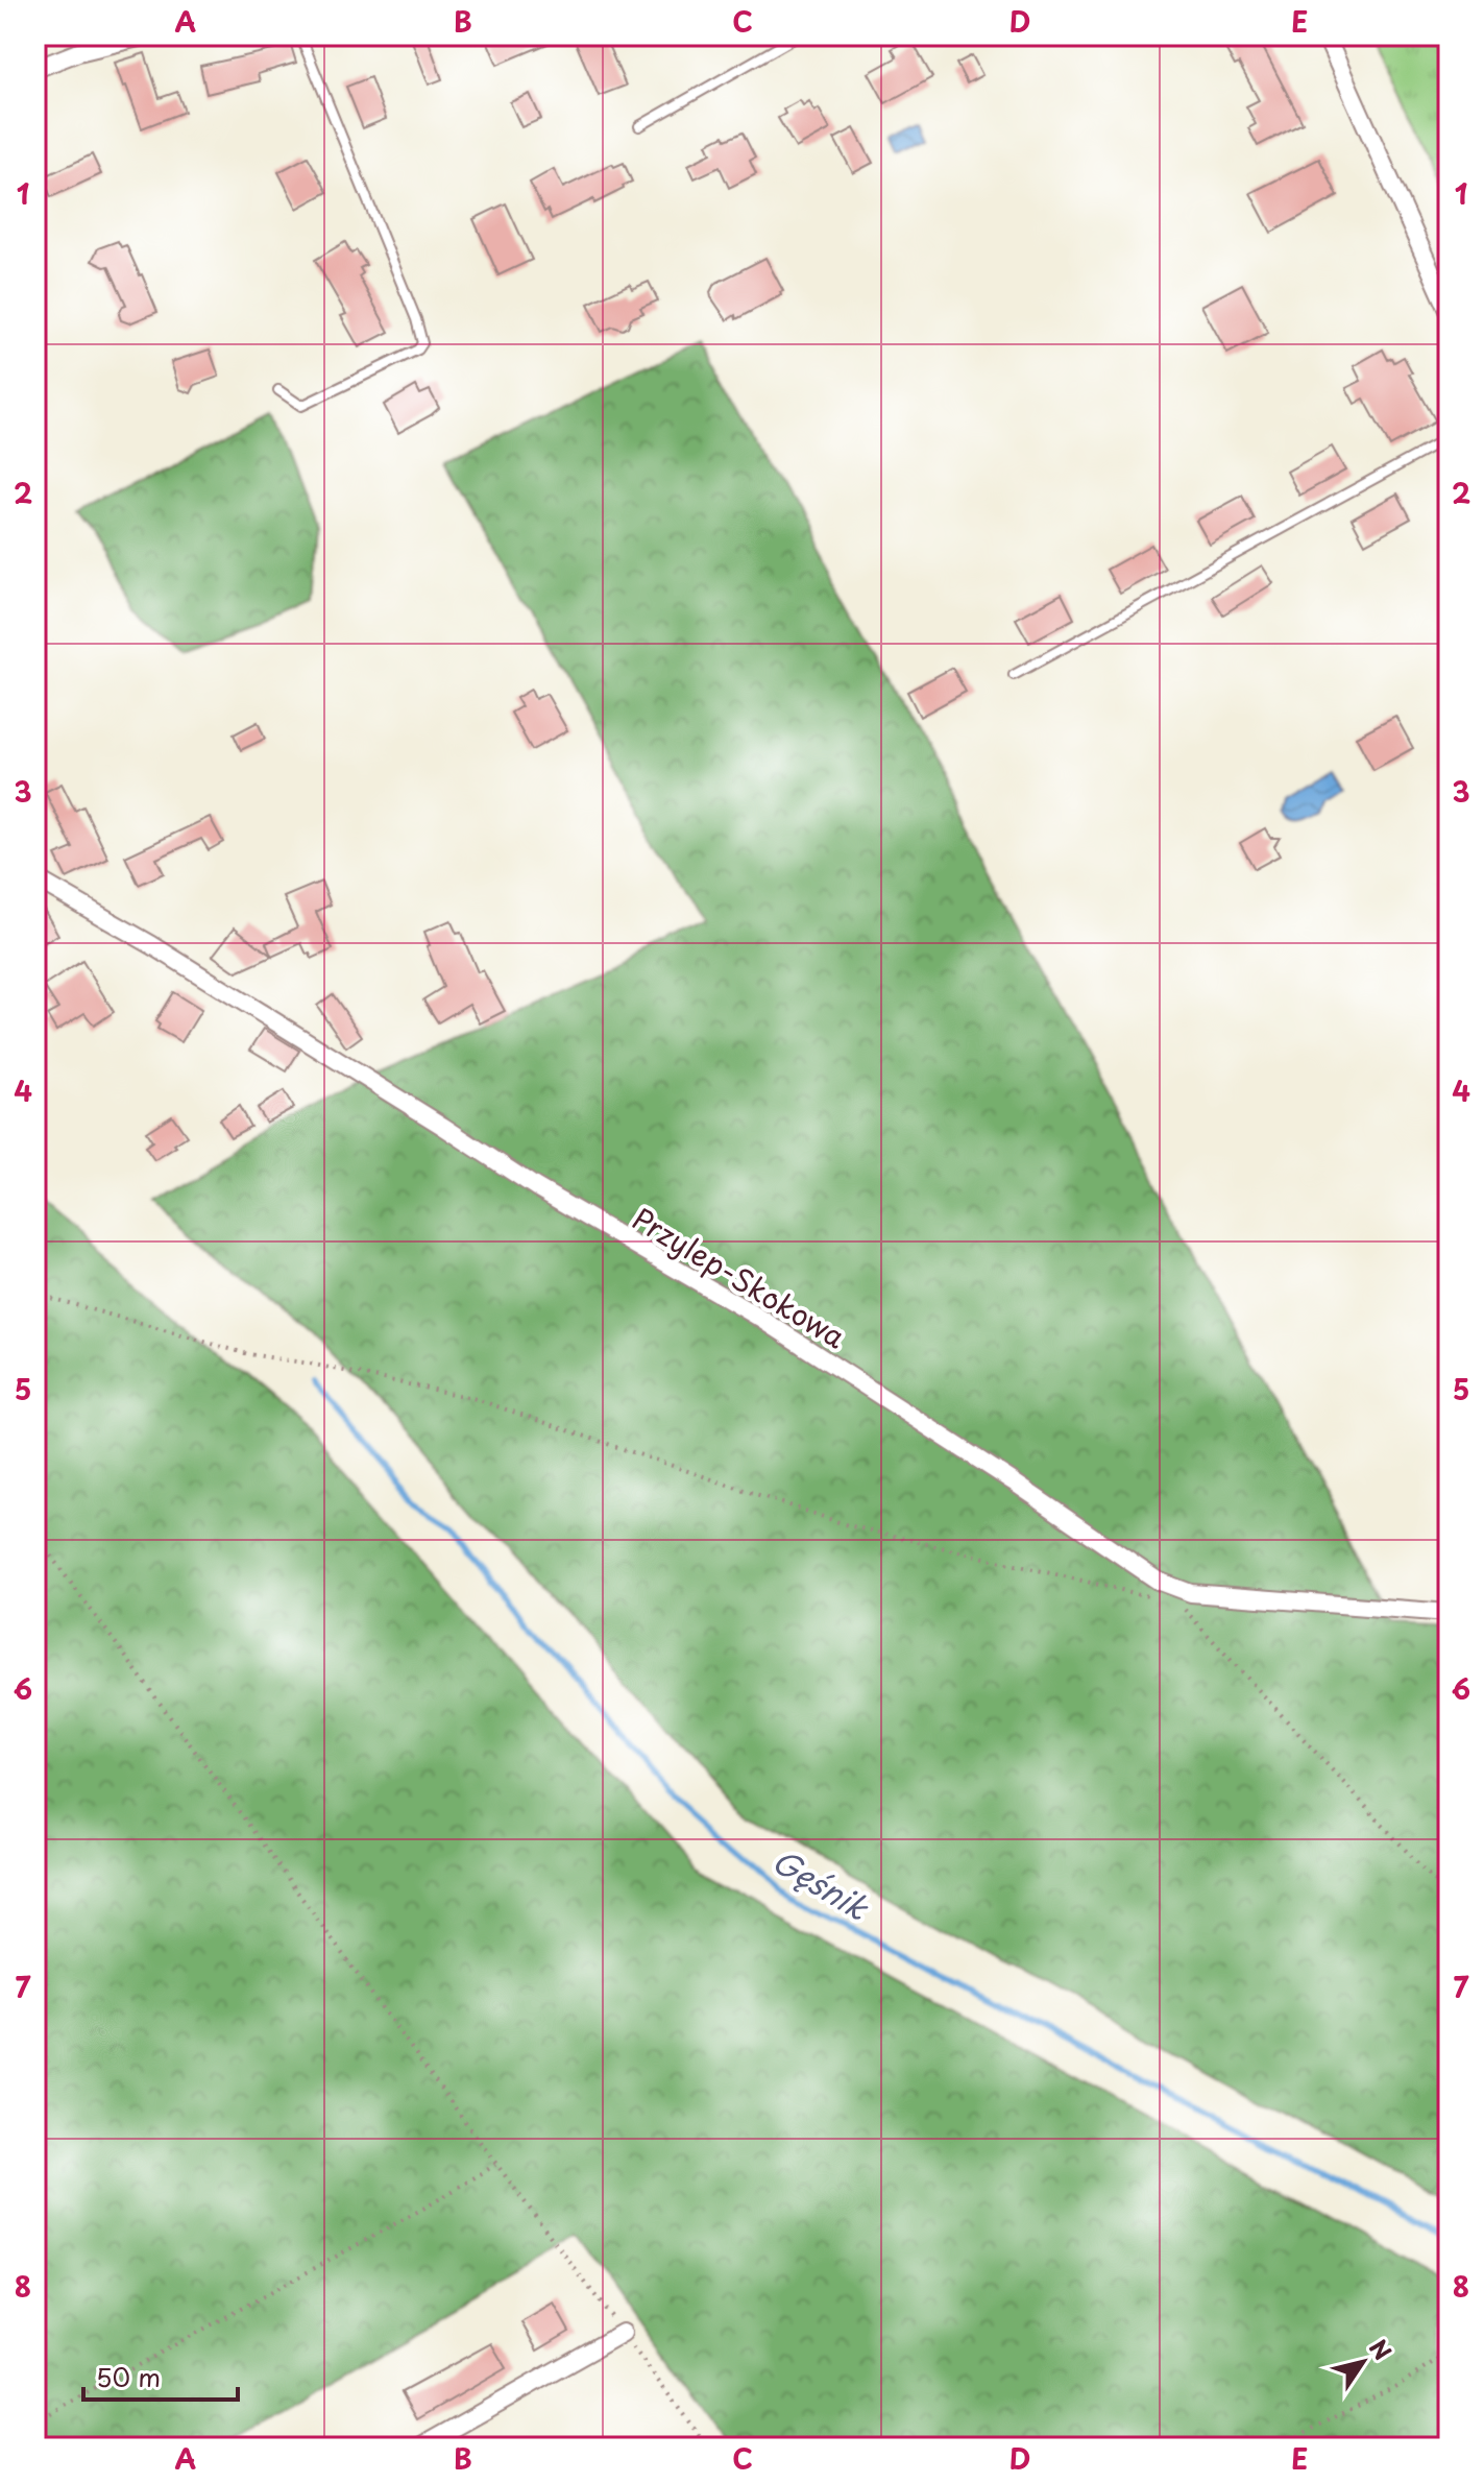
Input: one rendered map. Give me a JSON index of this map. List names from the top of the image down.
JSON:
{
  "streets": {
    "street": ["Przylep-Skokowa"]
  },
  "water": ["Gęśnik"],
  "scale_bar": "50 m",
  "north": "top right",
  "grid": {
    "columns": [
      "A",
      "B",
      "C",
      "D",
      "E"
    ],
    "rows": [
      "1",
      "2",
      "3",
      "4",
      "5",
      "6",
      "7",
      "8"
    ]
  }
}
